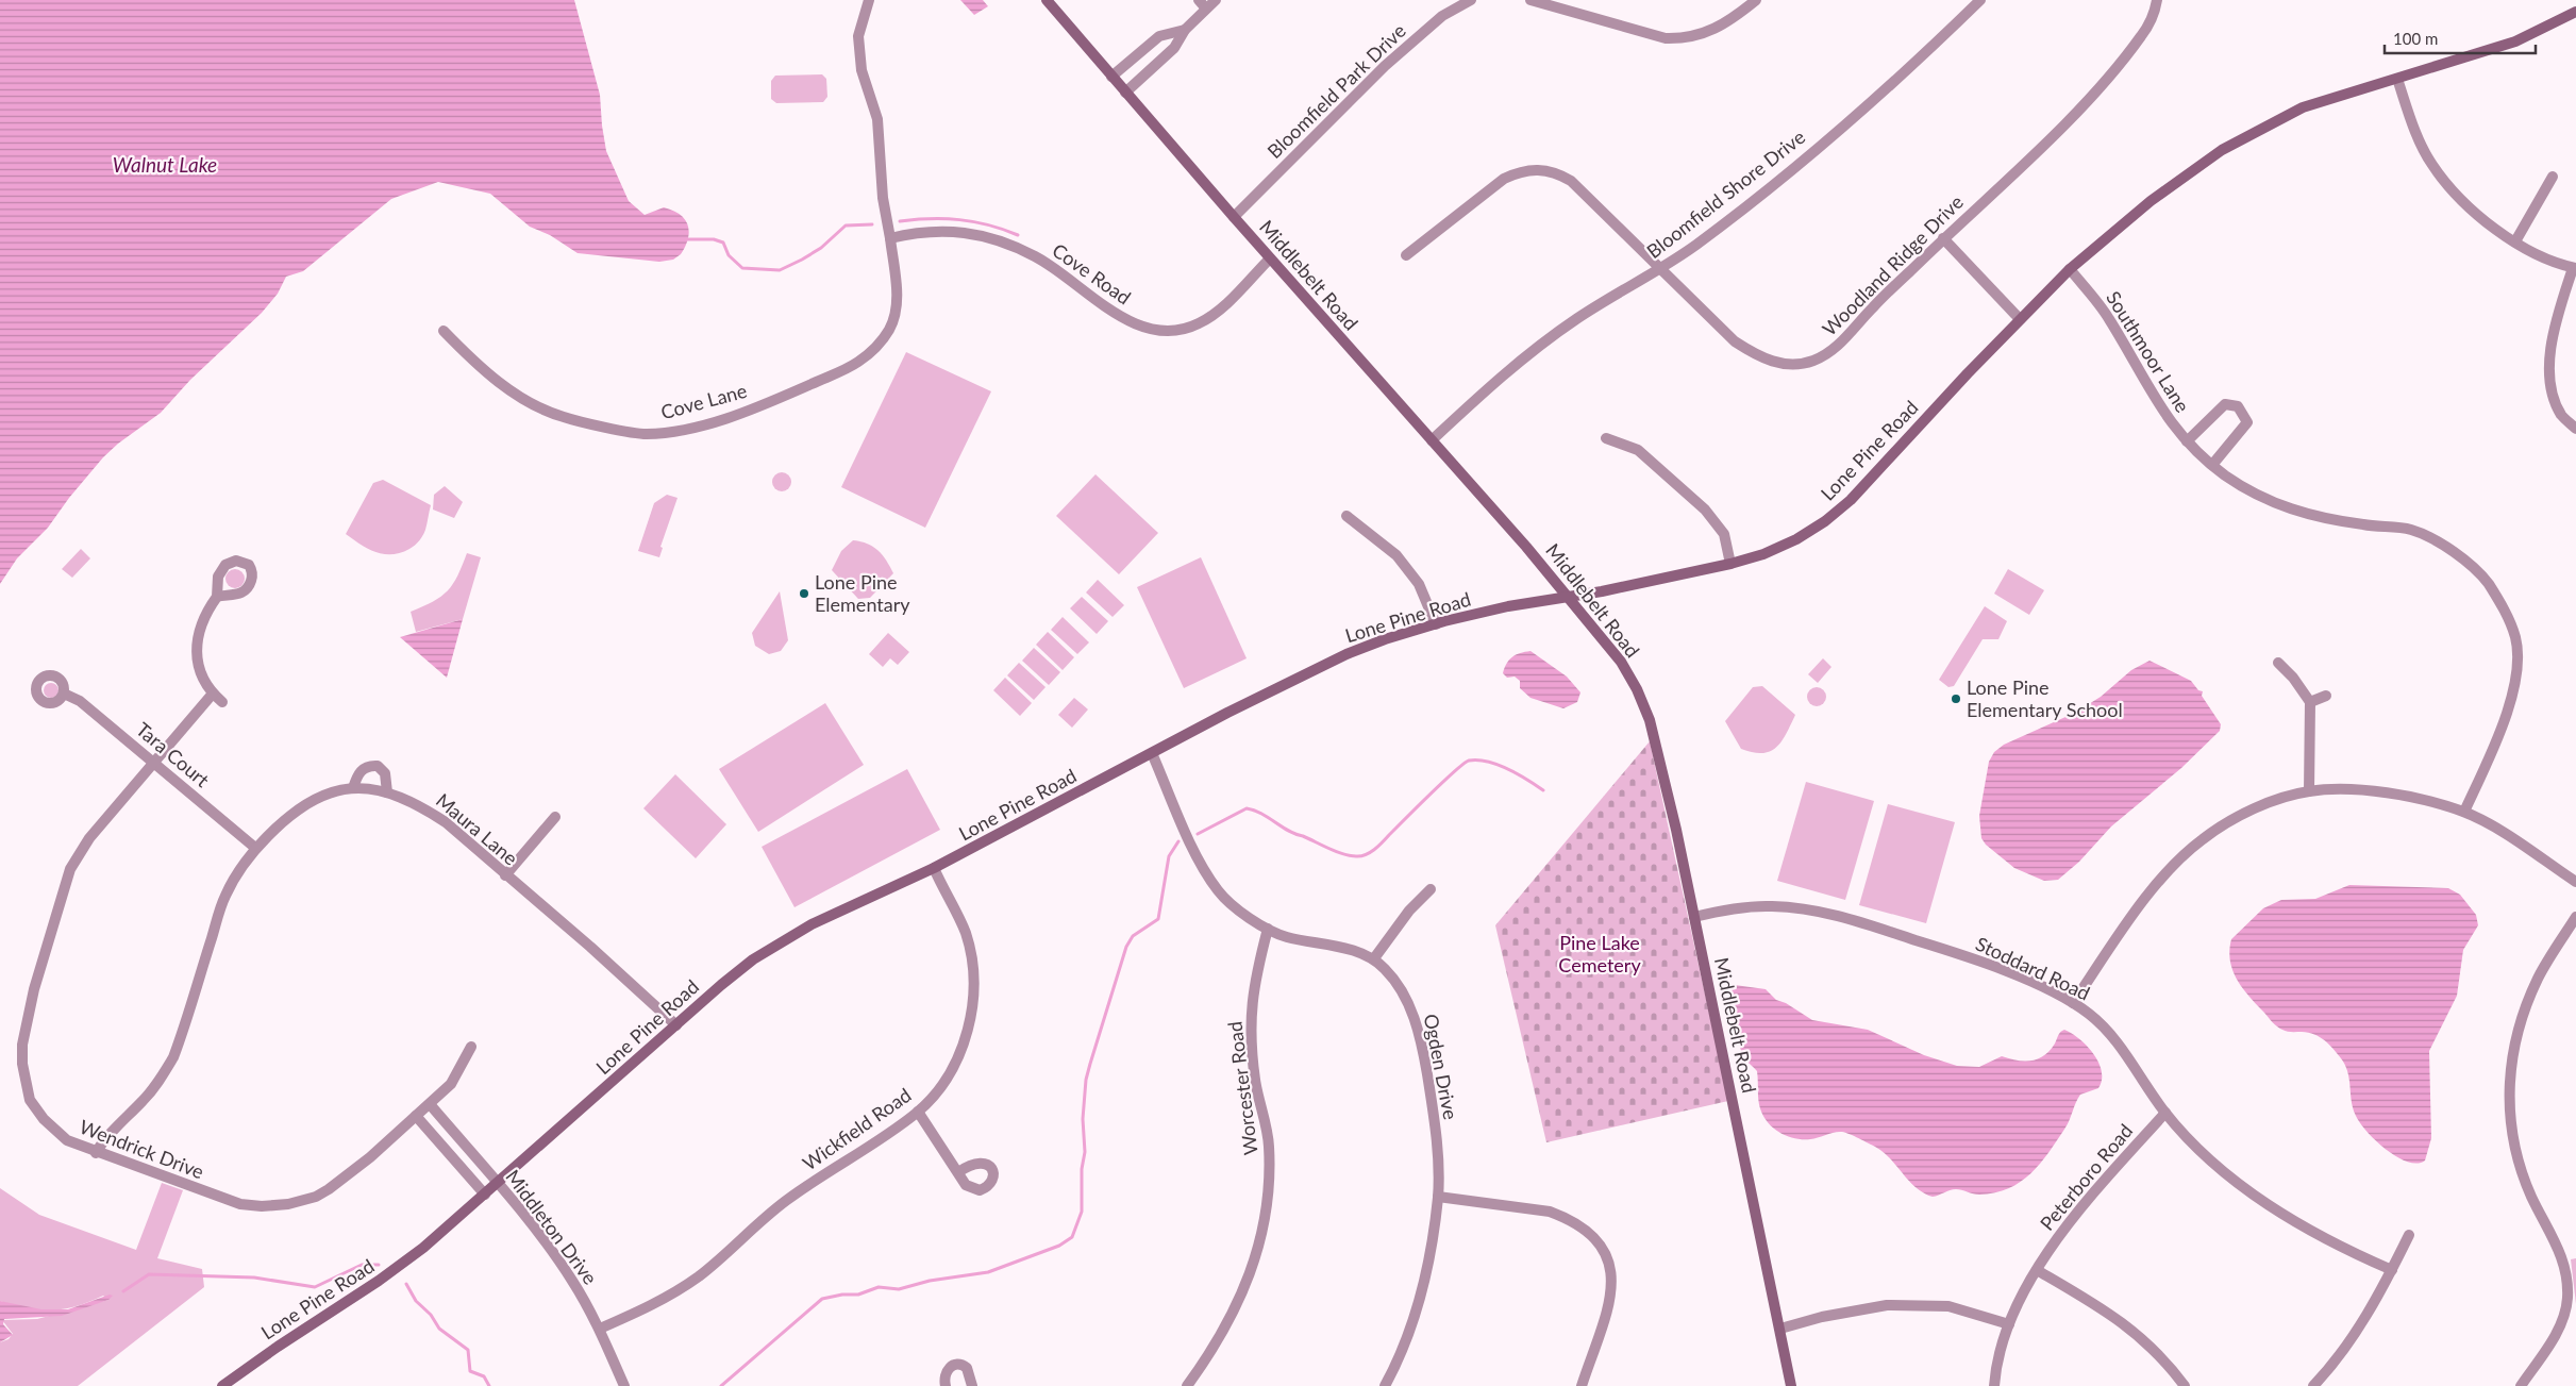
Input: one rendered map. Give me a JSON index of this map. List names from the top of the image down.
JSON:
{
  "streets": {
    "street": [
      "Bloomfield Park Drive",
      "Bloomfield Shore Drive",
      "Woodland Ridge Drive",
      "Cove Road",
      "Middlebelt Road",
      "Southmoor Lane",
      "Cove Lane",
      "Lone Pine Road",
      "Tara Court",
      "Maura Lane",
      "Stoddard Road",
      "Ogden Drive",
      "Worcester Road",
      "Wickfield Road",
      "Wendrick Drive",
      "Peterboro Road",
      "Middleton Drive"
    ]
  },
  "crossings": [
    ["Bloomfield Park Drive", "Middlebelt Road"],
    ["Bloomfield Shore Drive", "Woodland Ridge Drive"],
    ["Bloomfield Shore Drive", "Middlebelt Road"],
    ["Cove Road", "Middlebelt Road"],
    ["Cove Road", "Cove Lane"],
    ["Middlebelt Road", "Lone Pine Road"],
    ["Middlebelt Road", "Stoddard Road"],
    ["Southmoor Lane", "Lone Pine Road"],
    ["Lone Pine Road", "Maura Lane"],
    ["Lone Pine Road", "Wickfield Road"],
    ["Lone Pine Road", "Middleton Drive"],
    ["Tara Court", "Maura Lane"],
    ["Tara Court", "Wendrick Drive"],
    ["Maura Lane", "Wendrick Drive"],
    ["Stoddard Road", "Peterboro Road"],
    ["Wickfield Road", "Middleton Drive"],
    ["Wendrick Drive", "Middleton Drive"]
  ],
  "water": ["Walnut Lake"],
  "parks": ["Pine Lake Cemetery"],
  "places": ["Lone Pine Elementary", "Lone Pine Elementary School"],
  "scale_bar": "100 m"
}
